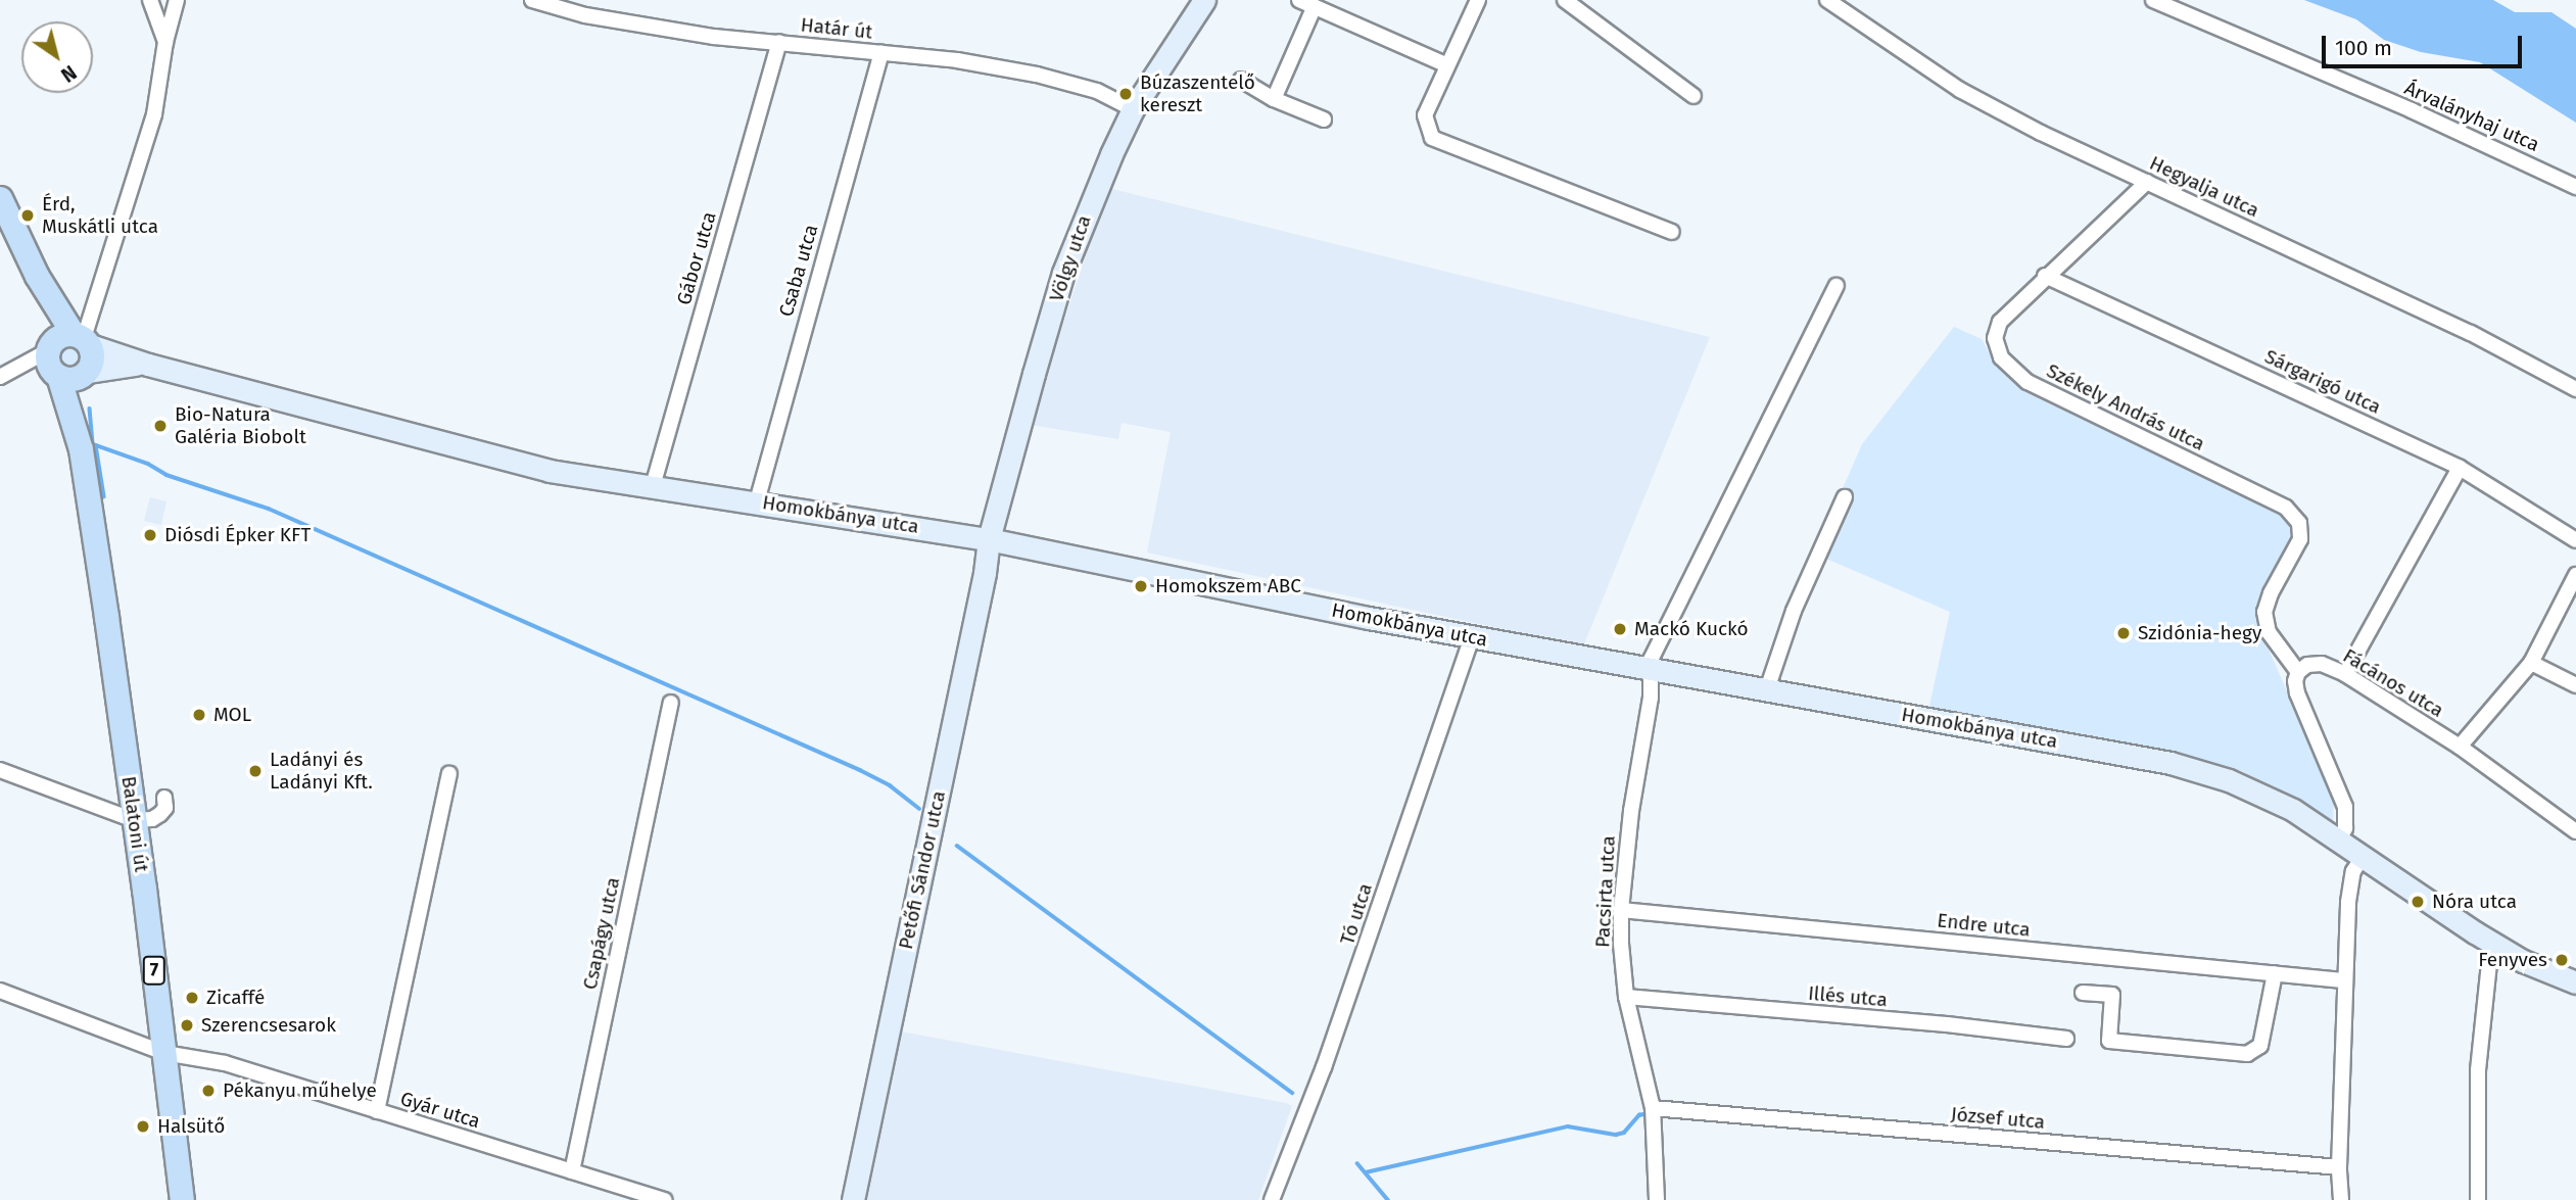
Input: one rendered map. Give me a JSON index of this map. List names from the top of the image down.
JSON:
{
  "streets": {
    "main road": ["Balatoni út", "7"],
    "street": [
      "Határ út",
      "Árvalányhaj utca",
      "Hegyalja utca",
      "Gábor utca",
      "Völgy utca",
      "Csaba utca",
      "Sárgarigó utca",
      "Székely András utca",
      "Homokbánya utca",
      "Fácános utca",
      "Petőfi Sándor utca",
      "Pacsirta utca",
      "Tó utca",
      "Endre utca",
      "Csapágy utca",
      "Illés utca",
      "Gyár utca",
      "József utca"
    ]
  },
  "crossings": [
    ["Határ út", "Gábor utca"],
    ["Határ út", "Völgy utca"],
    ["Határ út", "Csaba utca"],
    ["Hegyalja utca", "Székely András utca"],
    ["Gábor utca", "Homokbánya utca"],
    ["Völgy utca", "Homokbánya utca"],
    ["Völgy utca", "Petőfi Sándor utca"],
    ["Csaba utca", "Homokbánya utca"],
    ["Sárgarigó utca", "Székely András utca"],
    ["Székely András utca", "Fácános utca"],
    ["Homokbánya utca", "Balatoni út"],
    ["Homokbánya utca", "Petőfi Sándor utca"],
    ["Homokbánya utca", "Pacsirta utca"],
    ["Homokbánya utca", "Tó utca"],
    ["Homokbánya utca", "7"],
    ["Balatoni út", "7"],
    ["Balatoni út", "Gyár utca"],
    ["Pacsirta utca", "Endre utca"],
    ["Pacsirta utca", "Illés utca"],
    ["Pacsirta utca", "József utca"],
    ["Csapágy utca", "Gyár utca"]
  ],
  "places": [
    "Búzaszentelő kereszt",
    "Érd, Muskátli utca",
    "Bio-Natura Galéria Biobolt",
    "Diósdi Épker KFT",
    "Homokszem ABC",
    "Mackó Kuckó",
    "Szidónia-hegy",
    "MOL",
    "Ladányi és Ladányi Kft.",
    "Nóra utca",
    "Fenyves",
    "Zicaffé",
    "Szerencsesarok",
    "Pékanyu műhelye",
    "Halsütő"
  ],
  "scale_bar": "100 m",
  "north": "bottom right"
}
